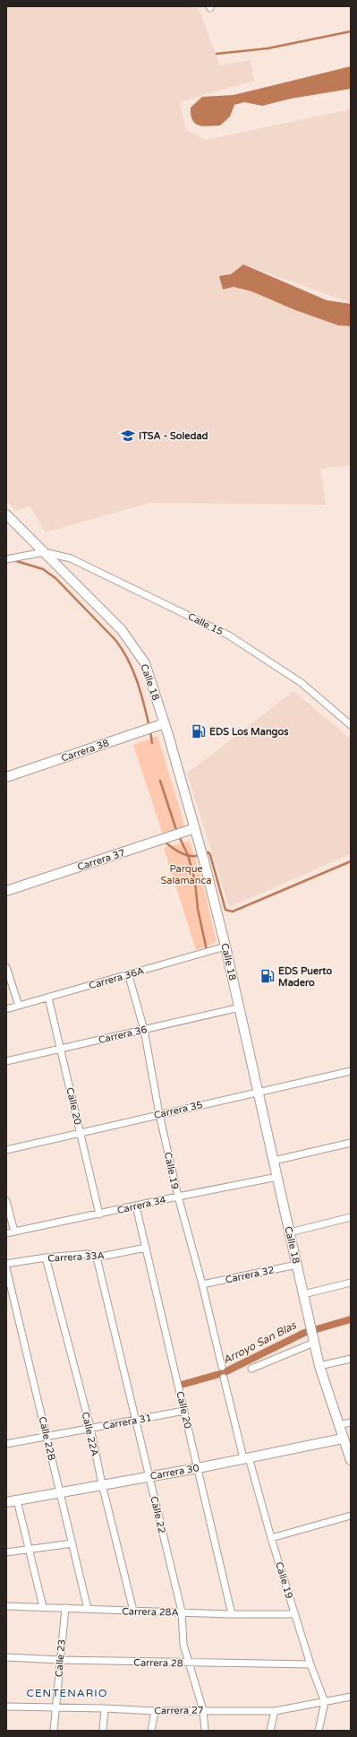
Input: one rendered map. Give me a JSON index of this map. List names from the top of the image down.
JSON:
{
  "streets": {
    "main road": [
      "Calle 18",
      "Carrera 38",
      "Carrera 37",
      "Carrera 30"
    ],
    "street": [
      "Calle 15",
      "Carrera 36A",
      "Carrera 36",
      "Calle 20",
      "Carrera 35",
      "Calle 19",
      "Carrera 34",
      "Carrera 33A",
      "Carrera 32",
      "Carrera 31",
      "Calle 22A",
      "Calle 22B",
      "Calle 22",
      "Carrera 28A",
      "Calle 23",
      "Carrera 28",
      "Carrera 27"
    ]
  },
  "crossings": [
    ["Calle 15", "Calle 18"],
    ["Calle 18", "Carrera 38"],
    ["Calle 18", "Carrera 37"],
    ["Calle 18", "Carrera 36A"],
    ["Calle 18", "Carrera 36"],
    ["Calle 18", "Carrera 35"],
    ["Calle 18", "Carrera 34"],
    ["Calle 18", "Carrera 32"],
    ["Calle 18", "Carrera 30"],
    ["Carrera 36A", "Calle 20"],
    ["Carrera 36A", "Calle 19"],
    ["Carrera 36", "Calle 20"],
    ["Carrera 36", "Calle 19"],
    ["Calle 20", "Carrera 35"],
    ["Calle 20", "Carrera 34"],
    ["Calle 20", "Carrera 33A"],
    ["Calle 20", "Carrera 31"],
    ["Calle 20", "Carrera 30"],
    ["Calle 20", "Carrera 28A"],
    ["Carrera 35", "Calle 19"],
    ["Calle 19", "Carrera 34"],
    ["Calle 19", "Carrera 32"],
    ["Calle 19", "Carrera 30"],
    ["Calle 19", "Carrera 28A"],
    ["Calle 19", "Carrera 28"],
    ["Calle 19", "Carrera 27"],
    ["Carrera 33A", "Calle 22A"],
    ["Carrera 33A", "Calle 22"],
    ["Carrera 31", "Calle 22A"],
    ["Carrera 31", "Calle 22B"],
    ["Carrera 31", "Calle 22"],
    ["Calle 22A", "Carrera 30"],
    ["Calle 22A", "Carrera 28A"],
    ["Calle 22B", "Carrera 30"],
    ["Calle 22B", "Carrera 28A"],
    ["Carrera 30", "Calle 22"],
    ["Calle 22", "Carrera 28A"],
    ["Calle 22", "Carrera 28"],
    ["Calle 22", "Carrera 27"],
    ["Carrera 28A", "Calle 23"],
    ["Calle 23", "Carrera 28"],
    ["Calle 23", "Carrera 27"]
  ],
  "districts": ["CENTENARIO"],
  "water": ["Arroyo San Blas"],
  "parks": ["Parque Salamanca"],
  "places": {
    "school or university": ["ITSA - Soledad"],
    "fuel station": ["EDS Los Mangos", "EDS Puerto Madero"]
  }
}
